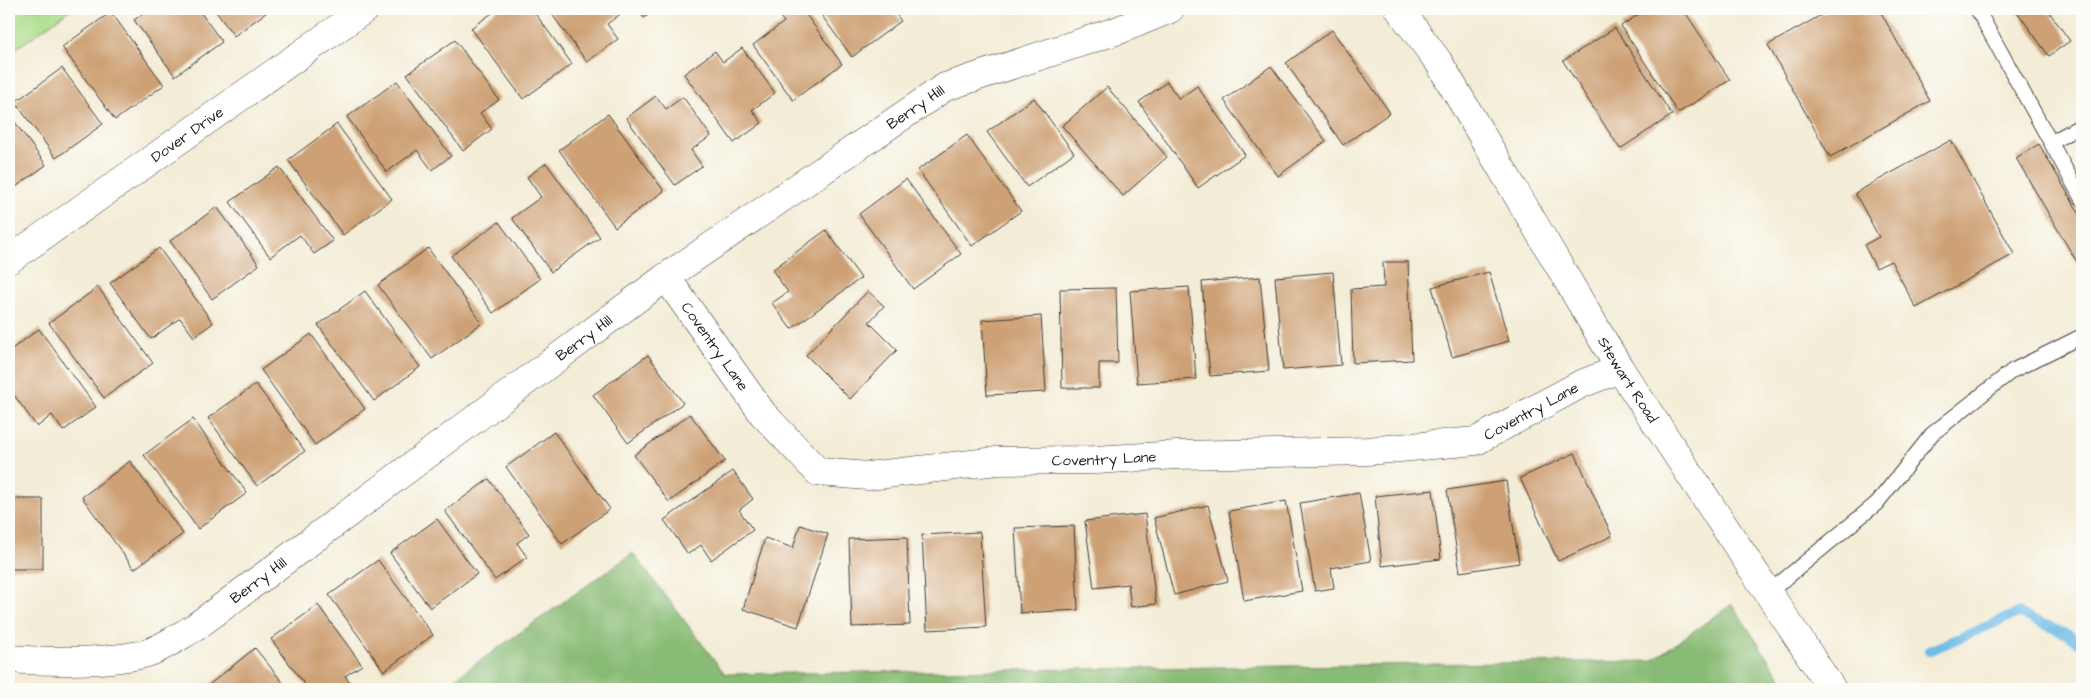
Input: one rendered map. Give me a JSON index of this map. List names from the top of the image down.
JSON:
{
  "streets": {
    "street": [
      "Berry Hill",
      "Dover Drive",
      "Coventry Lane",
      "Stewart Road"
    ]
  },
  "crossings": [
    ["Berry Hill", "Coventry Lane"],
    ["Coventry Lane", "Stewart Road"]
  ]
}
